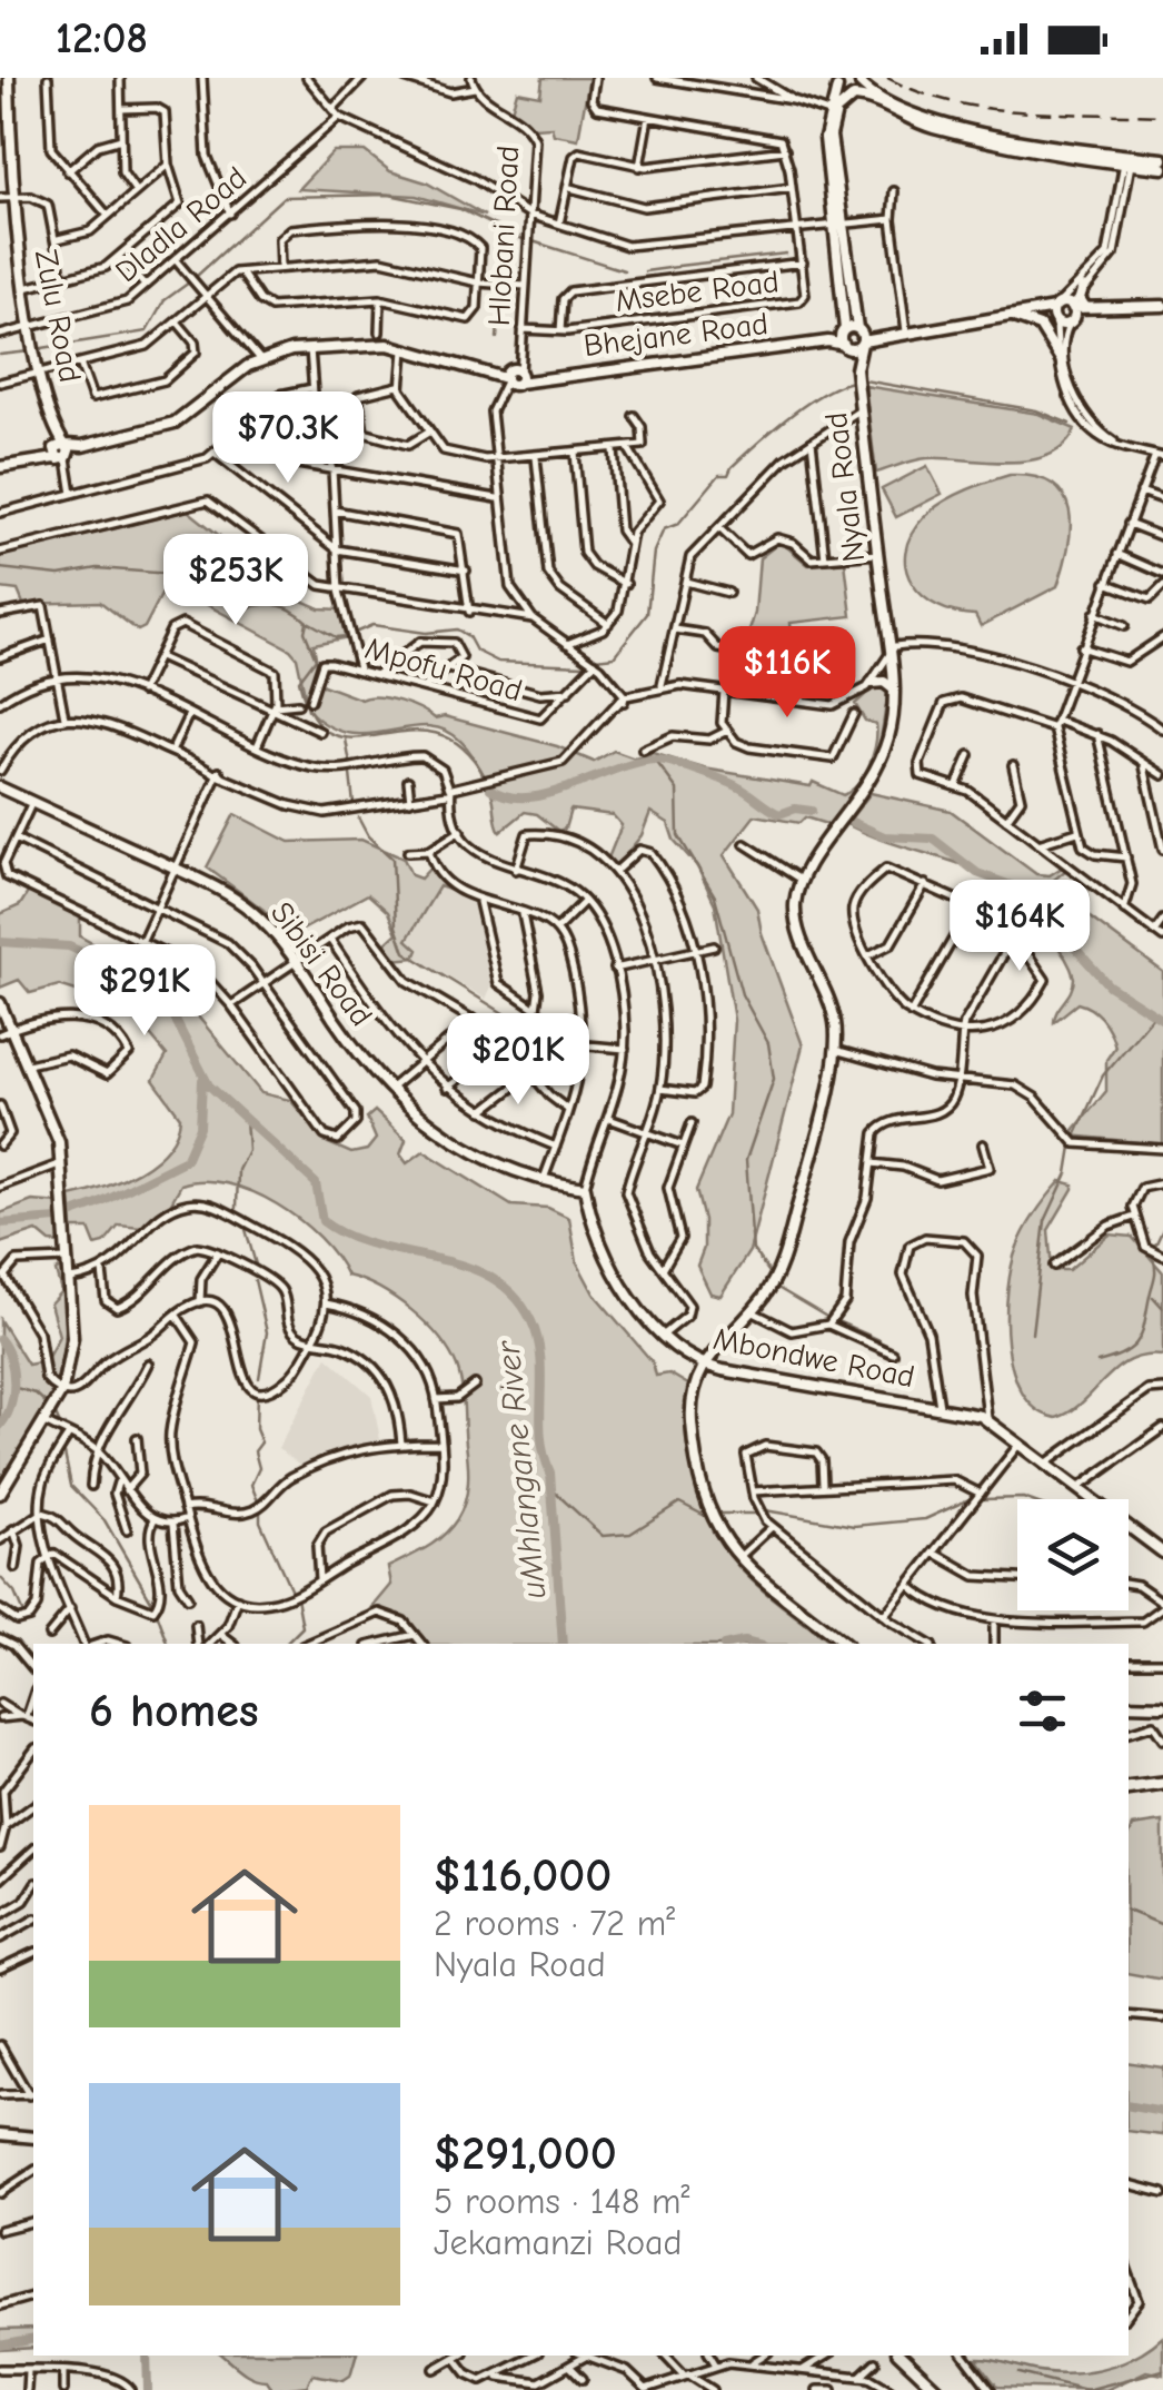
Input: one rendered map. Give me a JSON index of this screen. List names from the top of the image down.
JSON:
{
  "streets": {
    "street": [
      "Dladla Road",
      "Hlobani Road",
      "Msebe Road",
      "Zulu Road",
      "Bhejane Road",
      "Nyala Road",
      "Mpofu Road",
      "Sibisi Road",
      "Mbondwe Road"
    ]
  },
  "crossings": [
    ["Dladla Road", "Zulu Road"],
    ["Hlobani Road", "Msebe Road"],
    ["Hlobani Road", "Bhejane Road"],
    ["Zulu Road", "Bhejane Road"],
    ["Bhejane Road", "Nyala Road"],
    ["Sibisi Road", "Mbondwe Road"]
  ],
  "water": ["uMhlangane River"],
  "page": {
    "status": "12:08",
    "price": [
      "$70.3K",
      "$253K",
      "$116K",
      "$164K",
      "$291K",
      "$201K"
    ],
    "heading": "6 homes",
    "list": [
      {
        "name": "$116,000",
        "note": "2 rooms · 72 m² · Nyala Road"
      },
      {
        "name": "$291,000",
        "note": "5 rooms · 148 m² · Jekamanzi Road"
      }
    ]
  }
}
